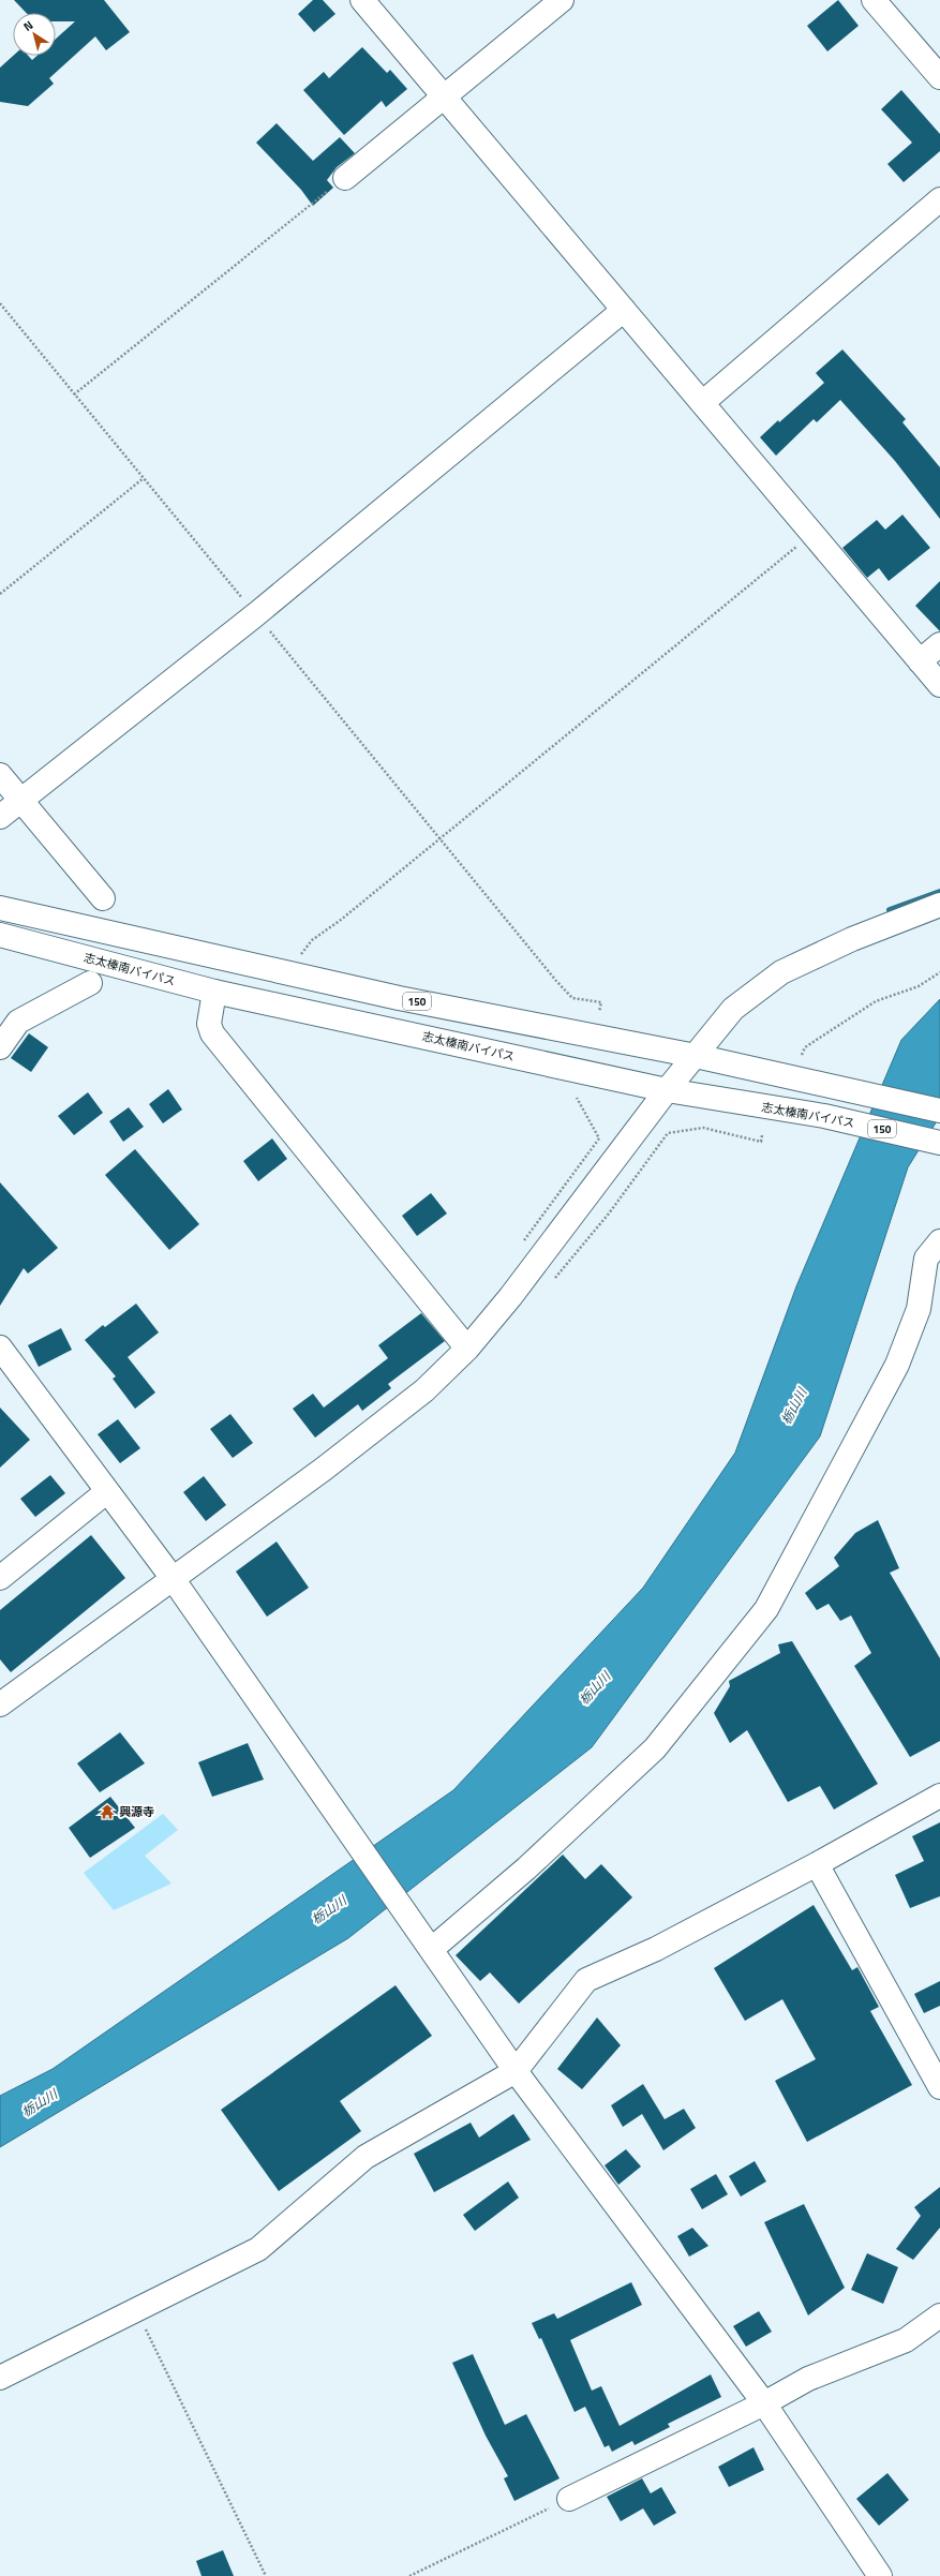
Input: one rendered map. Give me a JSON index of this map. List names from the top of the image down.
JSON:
{
  "streets": {
    "main road": ["志太榛南バイパス", "150"]
  },
  "water": ["栃山川"],
  "places": {
    "temple": ["興源寺"]
  },
  "north": "top left"
}
